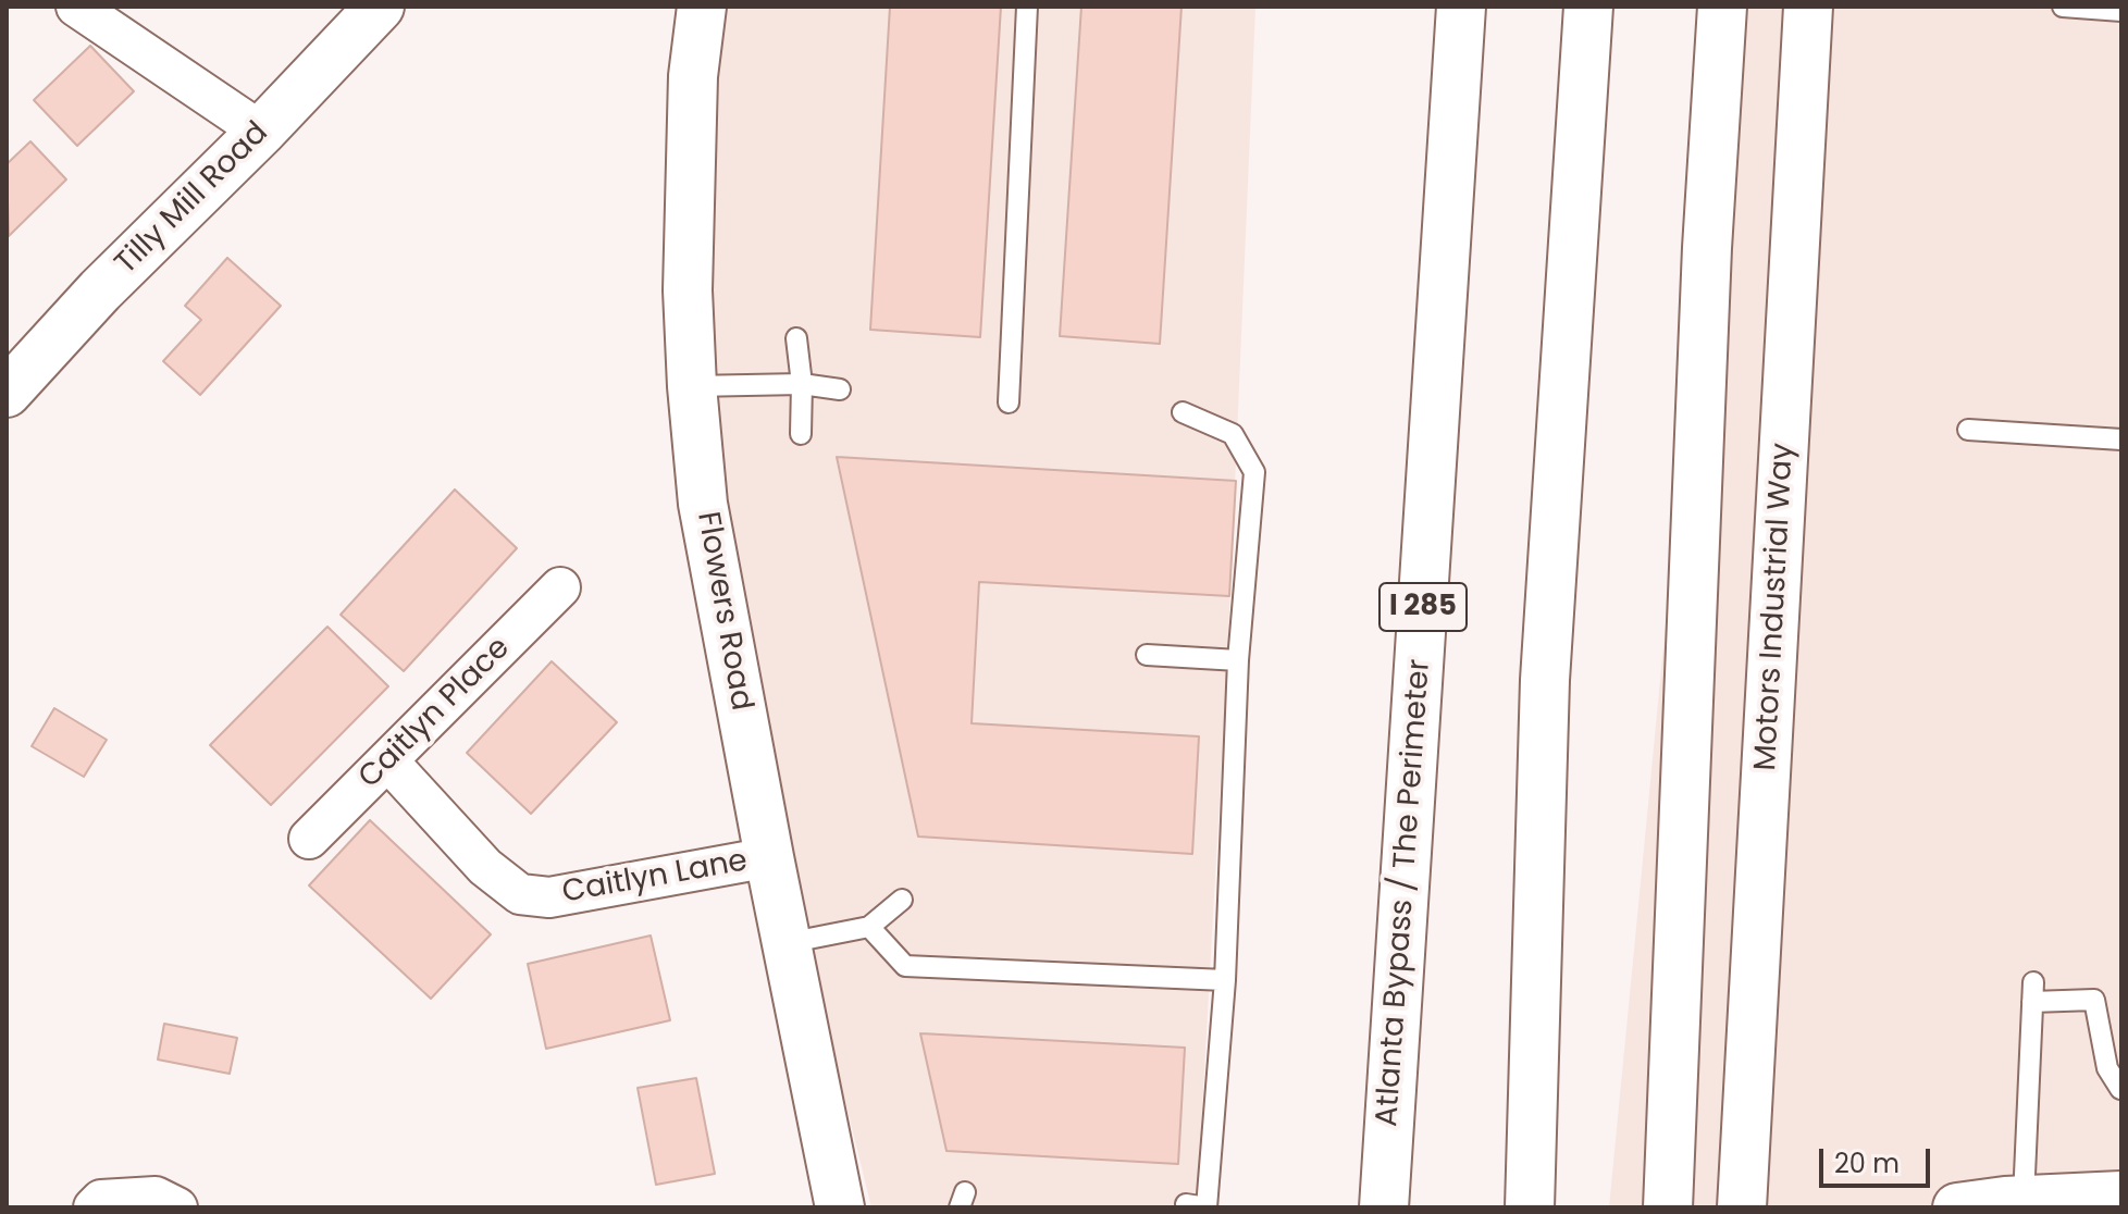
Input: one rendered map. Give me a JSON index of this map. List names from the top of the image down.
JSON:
{
  "streets": {
    "main road": [
      "Tilly Mill Road",
      "I 285",
      "Motors Industrial Way",
      "Flowers Road",
      "Atlanta Bypass / The Perimeter"
    ],
    "street": ["Caitlyn Place", "Caitlyn Lane"]
  },
  "crossings": [
    ["Flowers Road", "Caitlyn Lane"],
    ["Caitlyn Place", "Caitlyn Lane"]
  ],
  "scale_bar": "20 m"
}
